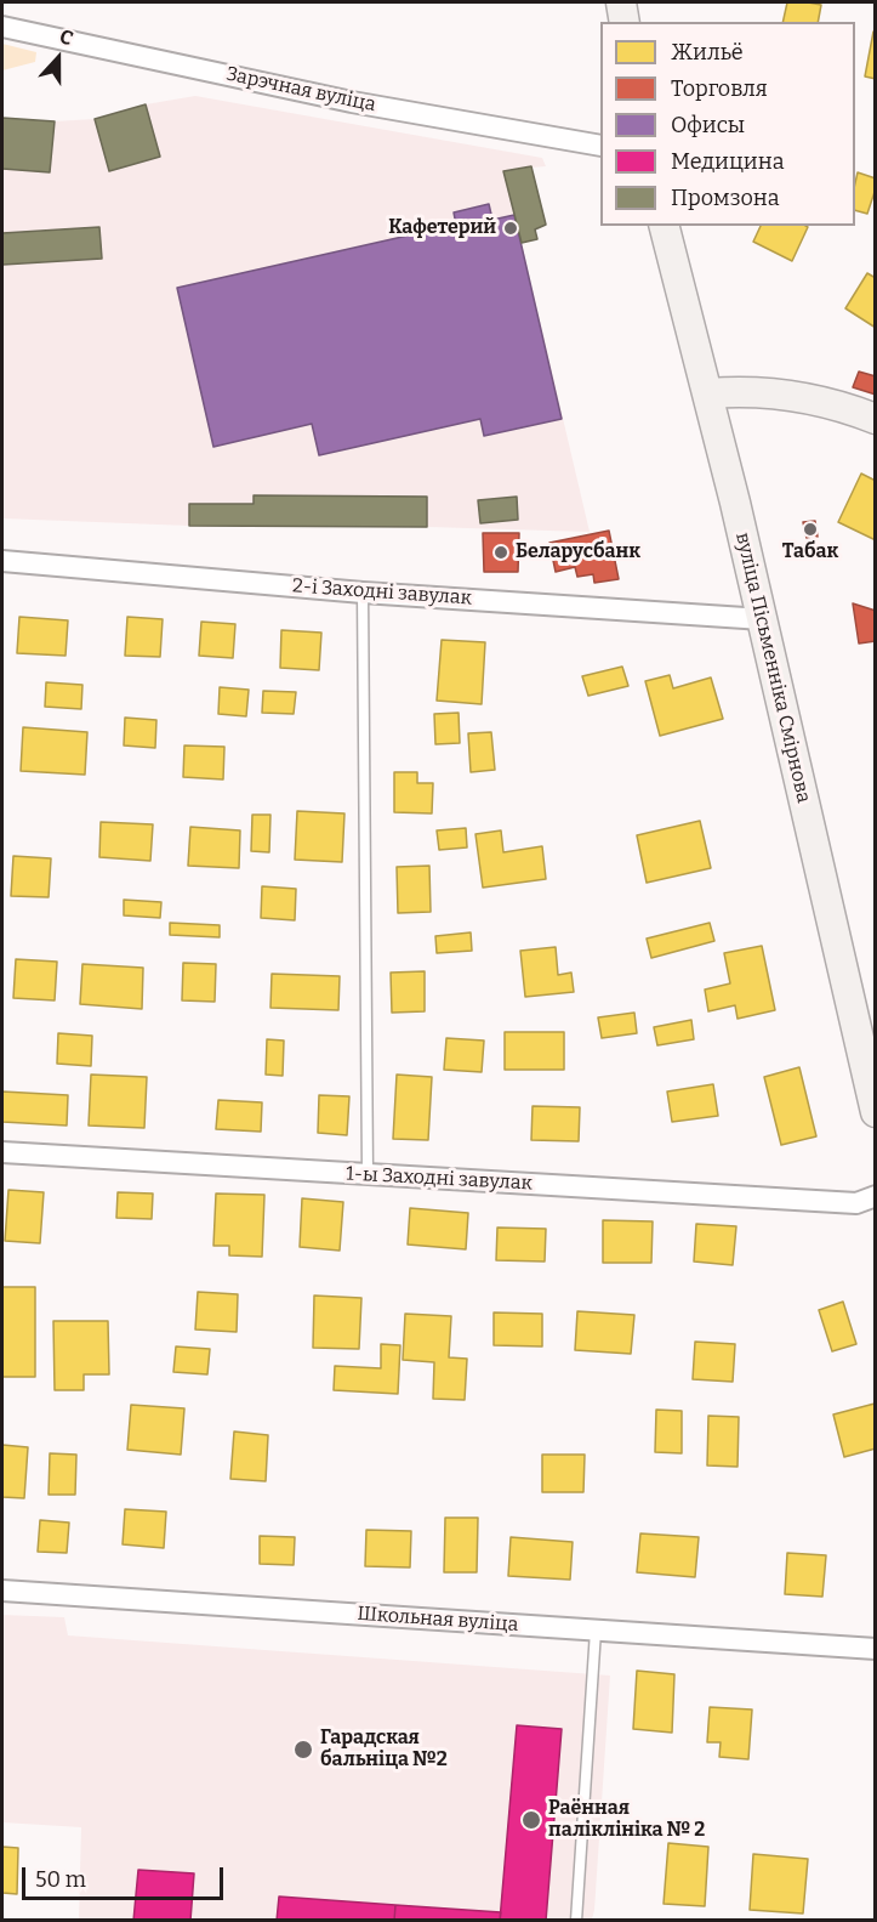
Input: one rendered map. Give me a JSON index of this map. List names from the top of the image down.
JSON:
{
  "streets": {
    "main road": ["вуліца Пісьменніка Смірнова"],
    "street": [
      "Зарэчная вуліца",
      "2-і Заходні завулак",
      "1-ы Заходні завулак",
      "Школьная вуліца"
    ]
  },
  "crossings": [
    ["2-і Заходні завулак", "вуліца Пісьменніка Смірнова"]
  ],
  "places": [
    "Кафетерий",
    "Табак",
    "Беларусбанк",
    "Гарадская бальніца №2",
    "Раённая паліклініка № 2"
  ],
  "legend": [
    "Жильё",
    "Торговля",
    "Офисы",
    "Медицина",
    "Промзона"
  ],
  "scale_bar": "50 m",
  "north": "top"
}
